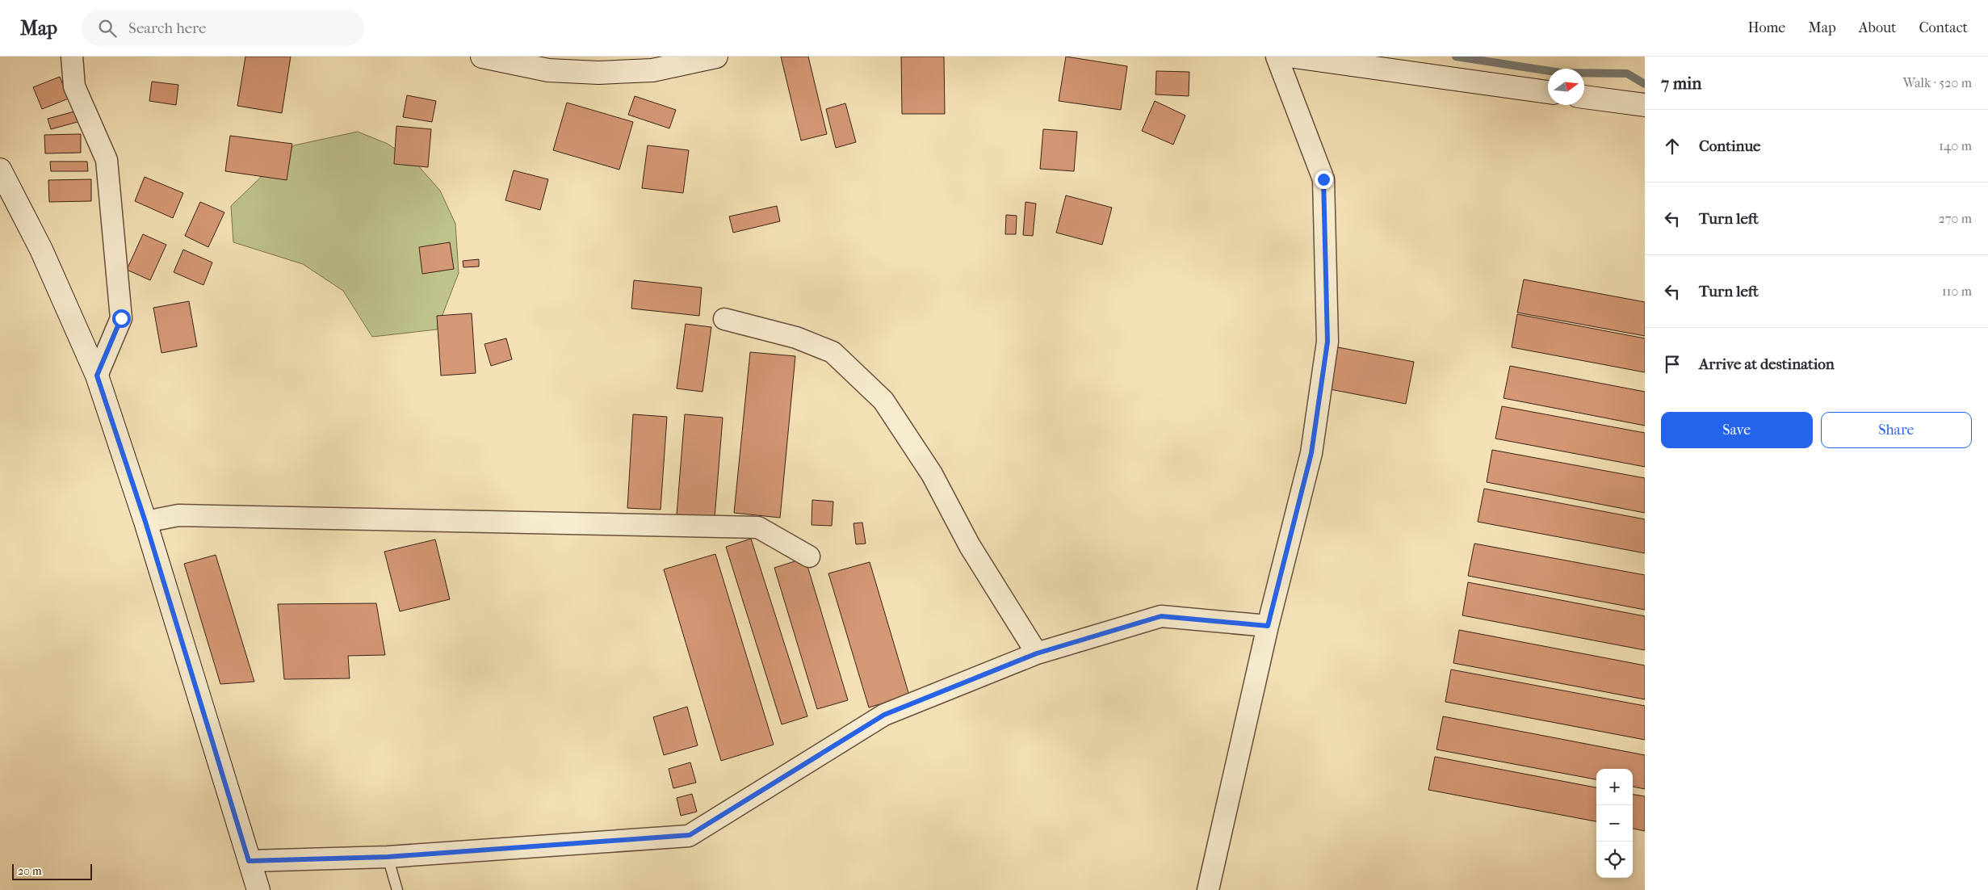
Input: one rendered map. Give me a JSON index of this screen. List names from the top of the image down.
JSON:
{
  "scale_bar": "20 m",
  "north": "right",
  "page": {
    "header": "Map",
    "search": "Search here",
    "nav": [
      "Home",
      "Map",
      "About",
      "Contact"
    ],
    "heading": ["7 min", "Walk · 520 m"],
    "list": [
      ["Continue", "140 m"],
      ["Turn left", "270 m"],
      ["Turn left", "110 m"],
      "Arrive at destination"
    ],
    "buttons": ["Save", "Share"],
    "map_buttons": ["+", "−"],
    "scale": "20 m"
  }
}
